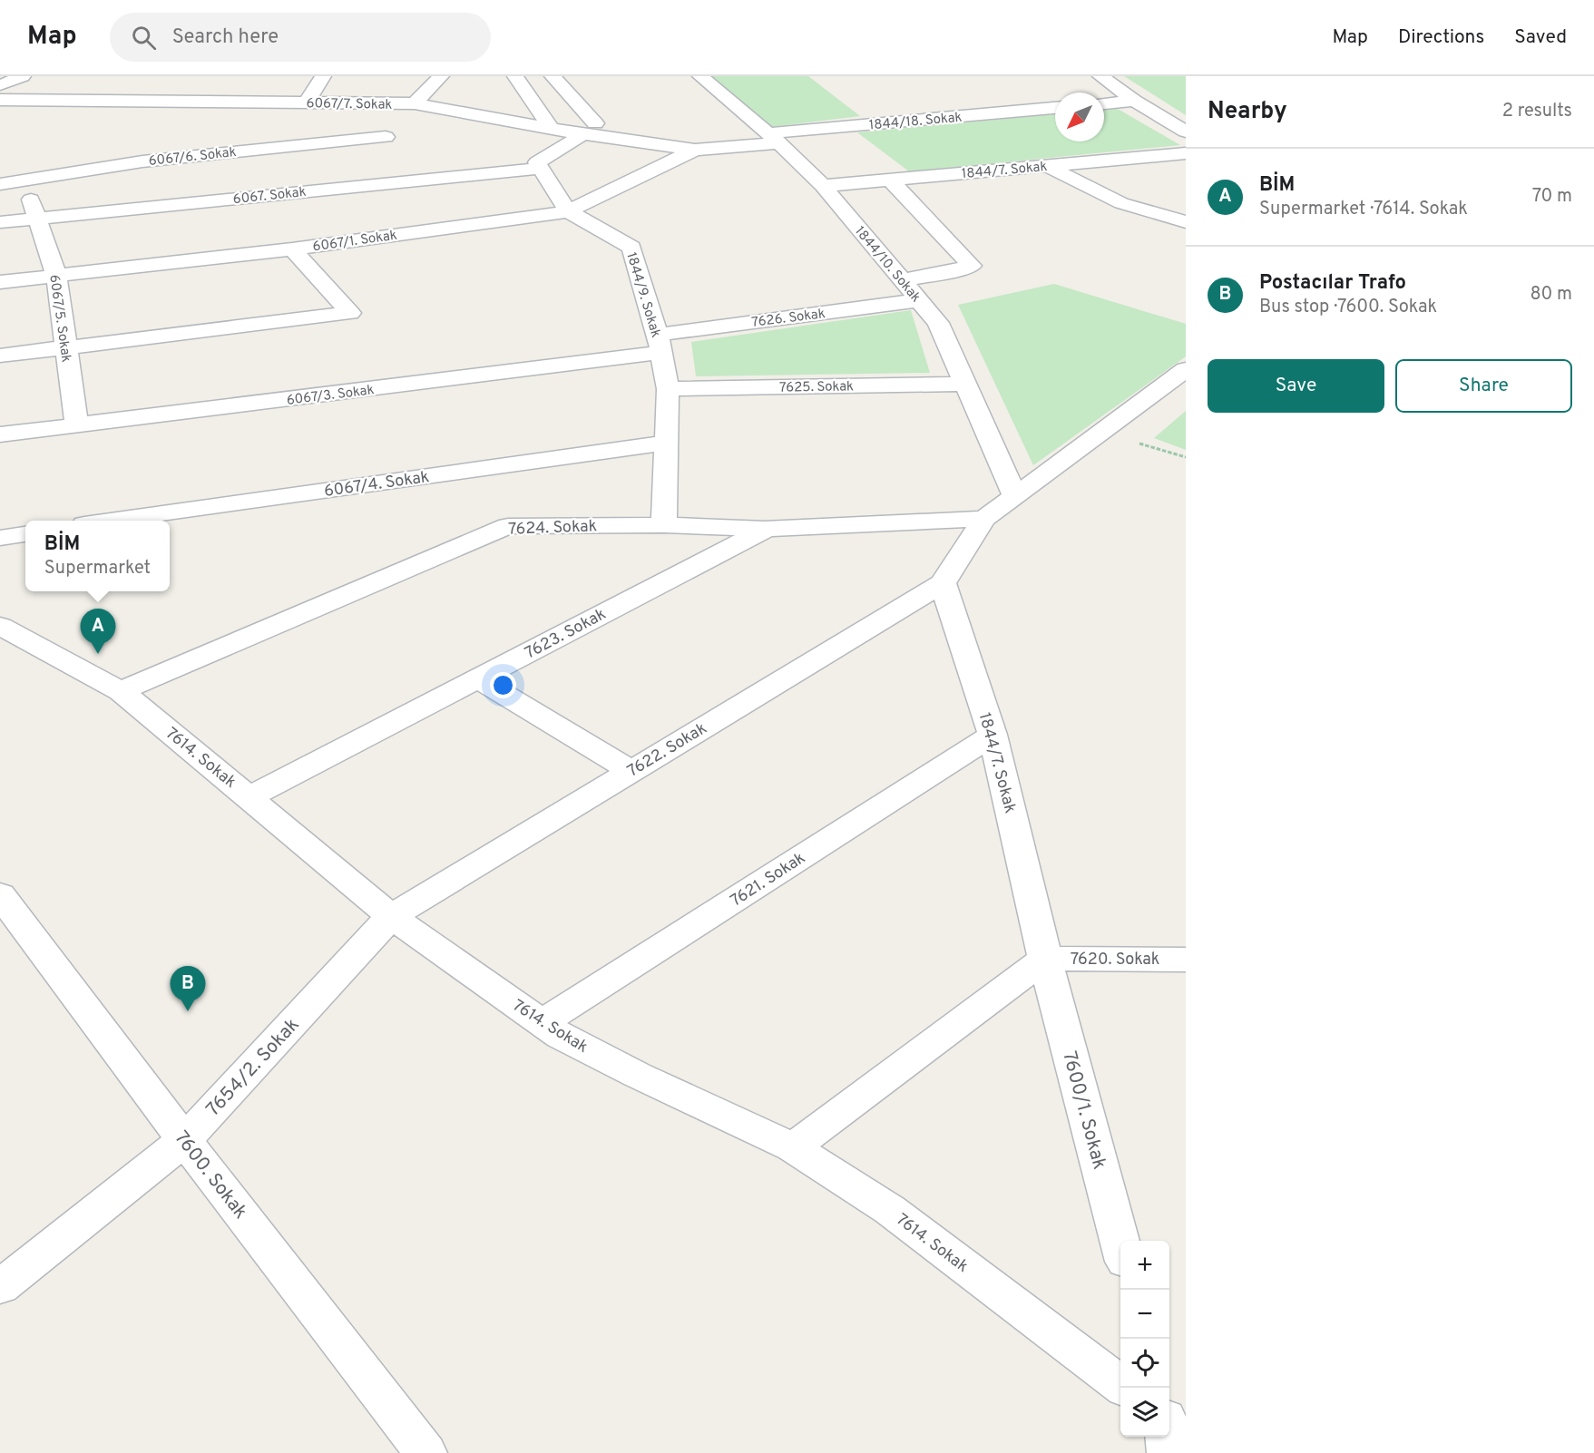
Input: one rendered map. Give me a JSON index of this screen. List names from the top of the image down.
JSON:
{
  "streets": {
    "street": [
      "6067/7. Sokak",
      "1844/18. Sokak",
      "6067/6. Sokak",
      "1844/7. Sokak",
      "6067. Sokak",
      "6067/1. Sokak",
      "1844/10. Sokak",
      "1844/9. Sokak",
      "7626. Sokak",
      "6067/5. Sokak",
      "7625. Sokak",
      "6067/3. Sokak",
      "6067/4. Sokak",
      "7624. Sokak",
      "7623. Sokak",
      "7622. Sokak",
      "7614. Sokak",
      "7621. Sokak",
      "7620. Sokak",
      "7654/2. Sokak",
      "7600/1. Sokak",
      "7600. Sokak"
    ]
  },
  "crossings": [
    ["6067/7. Sokak", "6067/1. Sokak"],
    ["1844/18. Sokak", "1844/10. Sokak"],
    ["6067/6. Sokak", "6067/5. Sokak"],
    ["1844/7. Sokak", "1844/10. Sokak"],
    ["1844/7. Sokak", "7622. Sokak"],
    ["1844/7. Sokak", "7621. Sokak"],
    ["1844/7. Sokak", "7620. Sokak"],
    ["1844/7. Sokak", "7600/1. Sokak"],
    ["6067. Sokak", "1844/9. Sokak"],
    ["6067. Sokak", "6067/5. Sokak"],
    ["6067/1. Sokak", "1844/9. Sokak"],
    ["6067/1. Sokak", "6067/5. Sokak"],
    ["1844/10. Sokak", "7626. Sokak"],
    ["1844/10. Sokak", "7625. Sokak"],
    ["1844/9. Sokak", "7626. Sokak"],
    ["1844/9. Sokak", "7625. Sokak"],
    ["1844/9. Sokak", "6067/3. Sokak"],
    ["1844/9. Sokak", "6067/4. Sokak"],
    ["1844/9. Sokak", "7624. Sokak"],
    ["7626. Sokak", "6067/3. Sokak"],
    ["6067/5. Sokak", "6067/3. Sokak"],
    ["7624. Sokak", "7623. Sokak"],
    ["7624. Sokak", "7614. Sokak"],
    ["7623. Sokak", "7614. Sokak"],
    ["7622. Sokak", "7614. Sokak"],
    ["7622. Sokak", "7654/2. Sokak"],
    ["7614. Sokak", "7621. Sokak"],
    ["7614. Sokak", "7654/2. Sokak"],
    ["7620. Sokak", "7600/1. Sokak"],
    ["7654/2. Sokak", "7600. Sokak"]
  ],
  "north": "bottom left",
  "page": {
    "header": "Map",
    "search": "Search here",
    "nav": ["Map", "Directions", "Saved"],
    "heading": ["Nearby", "2 results"],
    "list": [
      {
        "mark": "A",
        "name": "BİM",
        "note": "Supermarket · 7614. Sokak",
        "value": "70 m"
      },
      {
        "mark": "B",
        "name": "Postacılar Trafo",
        "note": "Bus stop · 7600. Sokak",
        "value": "80 m"
      }
    ],
    "buttons": ["Save", "Share"],
    "popup": ["BİM", "Supermarket"],
    "pins": ["A", "B"],
    "map_buttons": ["+", "−"]
  }
}
